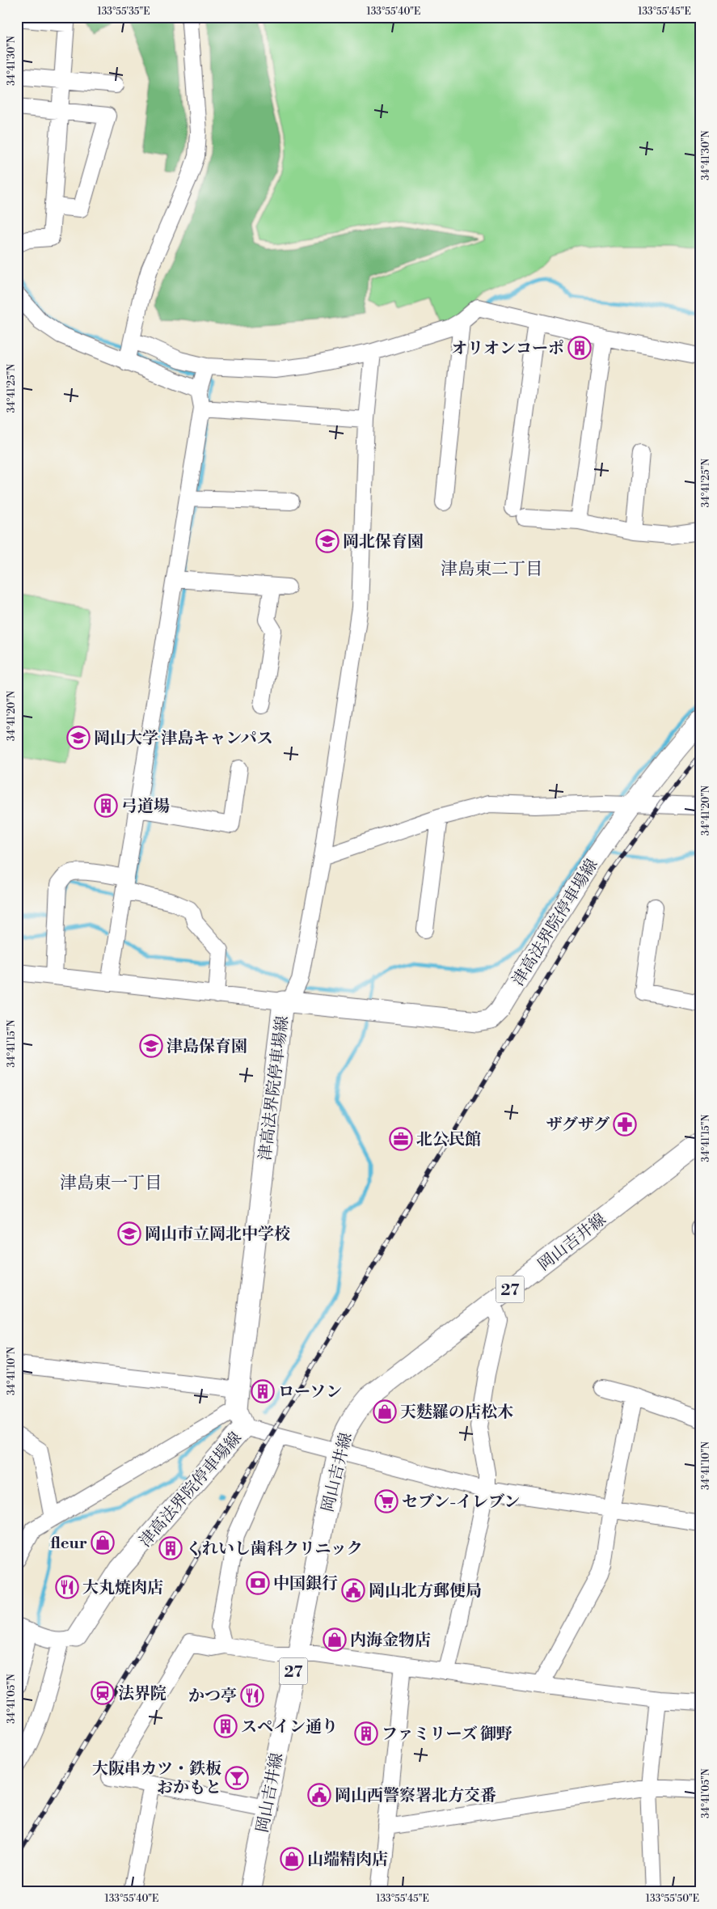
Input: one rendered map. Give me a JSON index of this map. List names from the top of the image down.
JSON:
{
  "streets": {
    "main road": ["津高法界院停車場線", "岡山吉井線", "27"]
  },
  "districts": ["津島東二丁目", "津島東一丁目"],
  "places": {
    "building": [
      "オリオンコーポ",
      "弓道場",
      "ローソン",
      "くれいし歯科クリニック",
      "スペイン通り",
      "ファミリーズ 御野"
    ],
    "school or university": [
      "岡北保育園",
      "岡山大学 津島キャンパス",
      "津島保育園",
      "岡山市立岡北中学校"
    ],
    "pharmacy": ["ザグザグ"],
    "office": ["北公民館"],
    "shop": [
      "天麩羅の店松木",
      "fleur",
      "内海金物店",
      "山端精肉店"
    ],
    "supermarket": ["セブン-イレブン"],
    "bank": ["中国銀行"],
    "restaurant": ["大丸焼肉店", "かつ亭"],
    "public building": ["岡山北方郵便局", "岡山西警察署北方交番"],
    "station": ["法界院"],
    "bar": ["大阪串カツ・鉄板 おかもと"]
  },
  "coordinates": [
    "133°55'35\"E",
    "133°55'40\"E",
    "133°55'45\"E",
    "34°41'30\"N",
    "34°41'25\"N",
    "34°41'20\"N",
    "34°41'15\"N",
    "34°41'10\"N",
    "34°41'05\"N",
    "133°55'50\"E"
  ]
}
